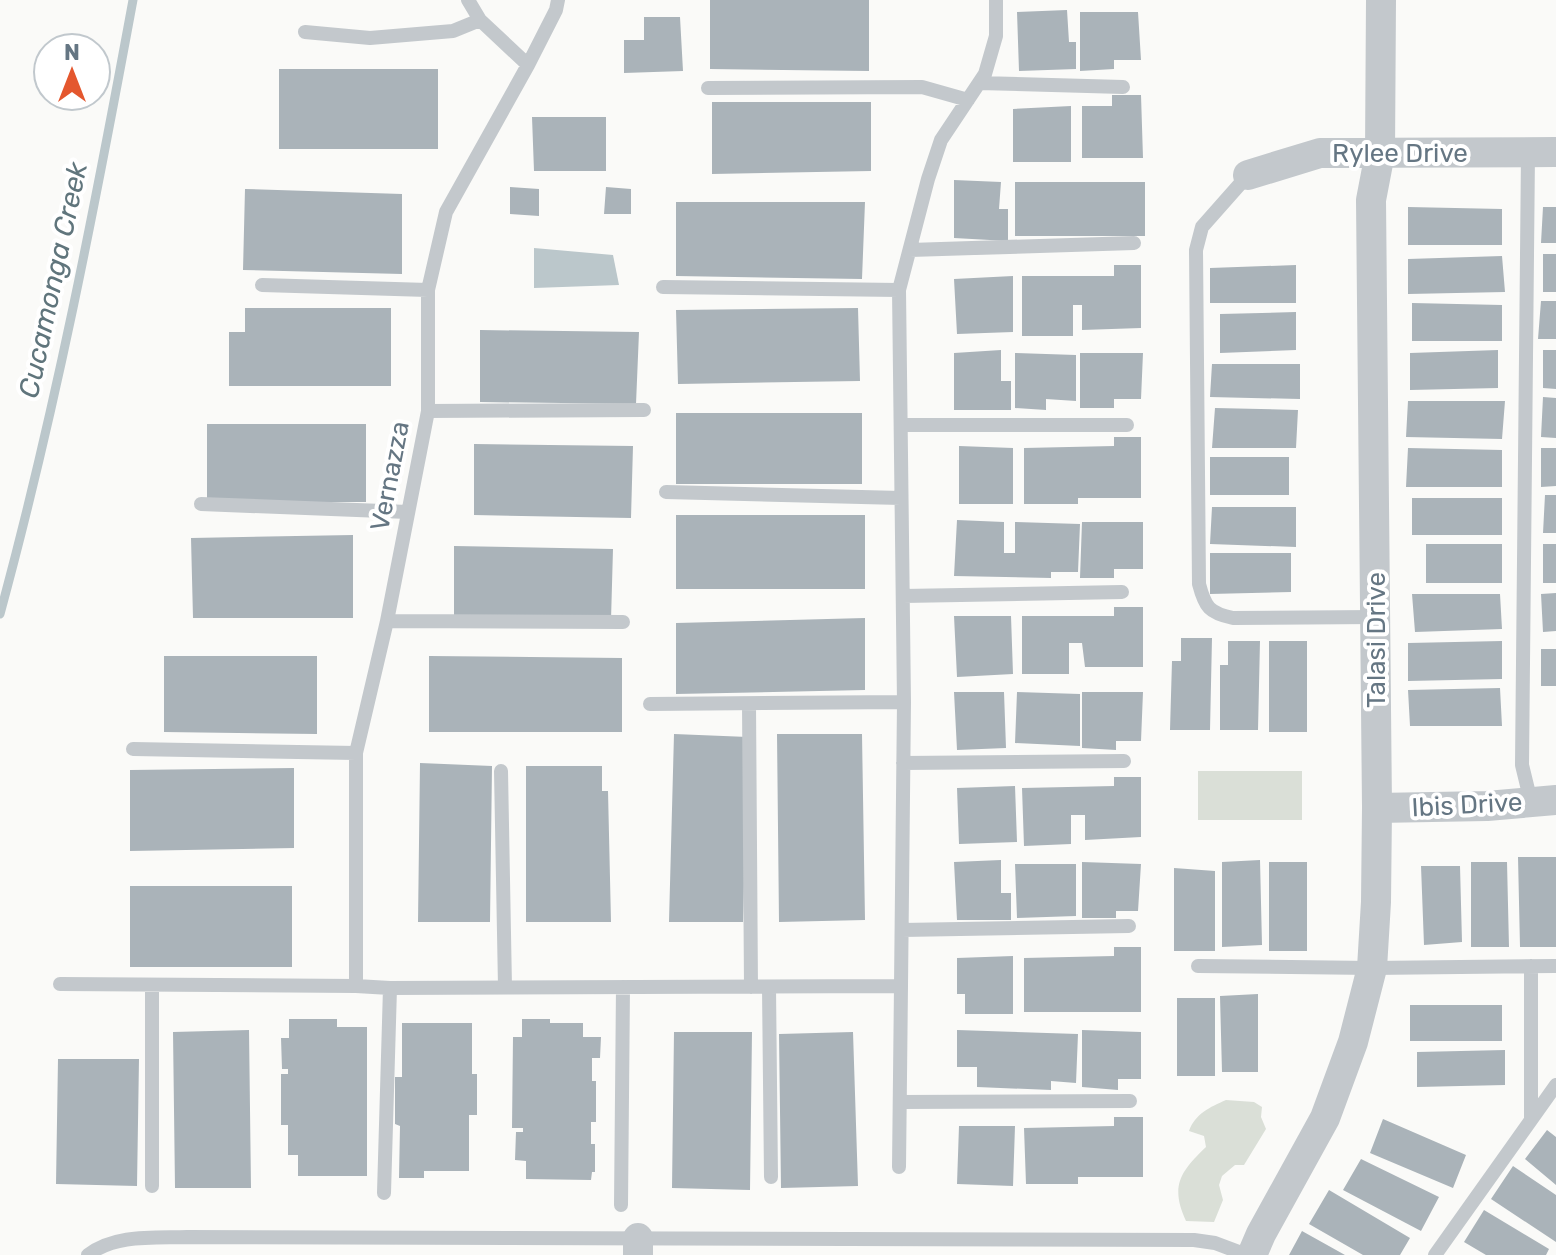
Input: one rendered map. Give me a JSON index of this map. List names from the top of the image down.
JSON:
{
  "streets": {
    "street": ["Rylee Drive", "Talasi Drive", "Ibis Drive"],
    "lane": ["Vernazza"]
  },
  "crossings": [
    ["Rylee Drive", "Talasi Drive"],
    ["Talasi Drive", "Ibis Drive"]
  ],
  "water": ["Cucamonga Creek"],
  "north": "top"
}
